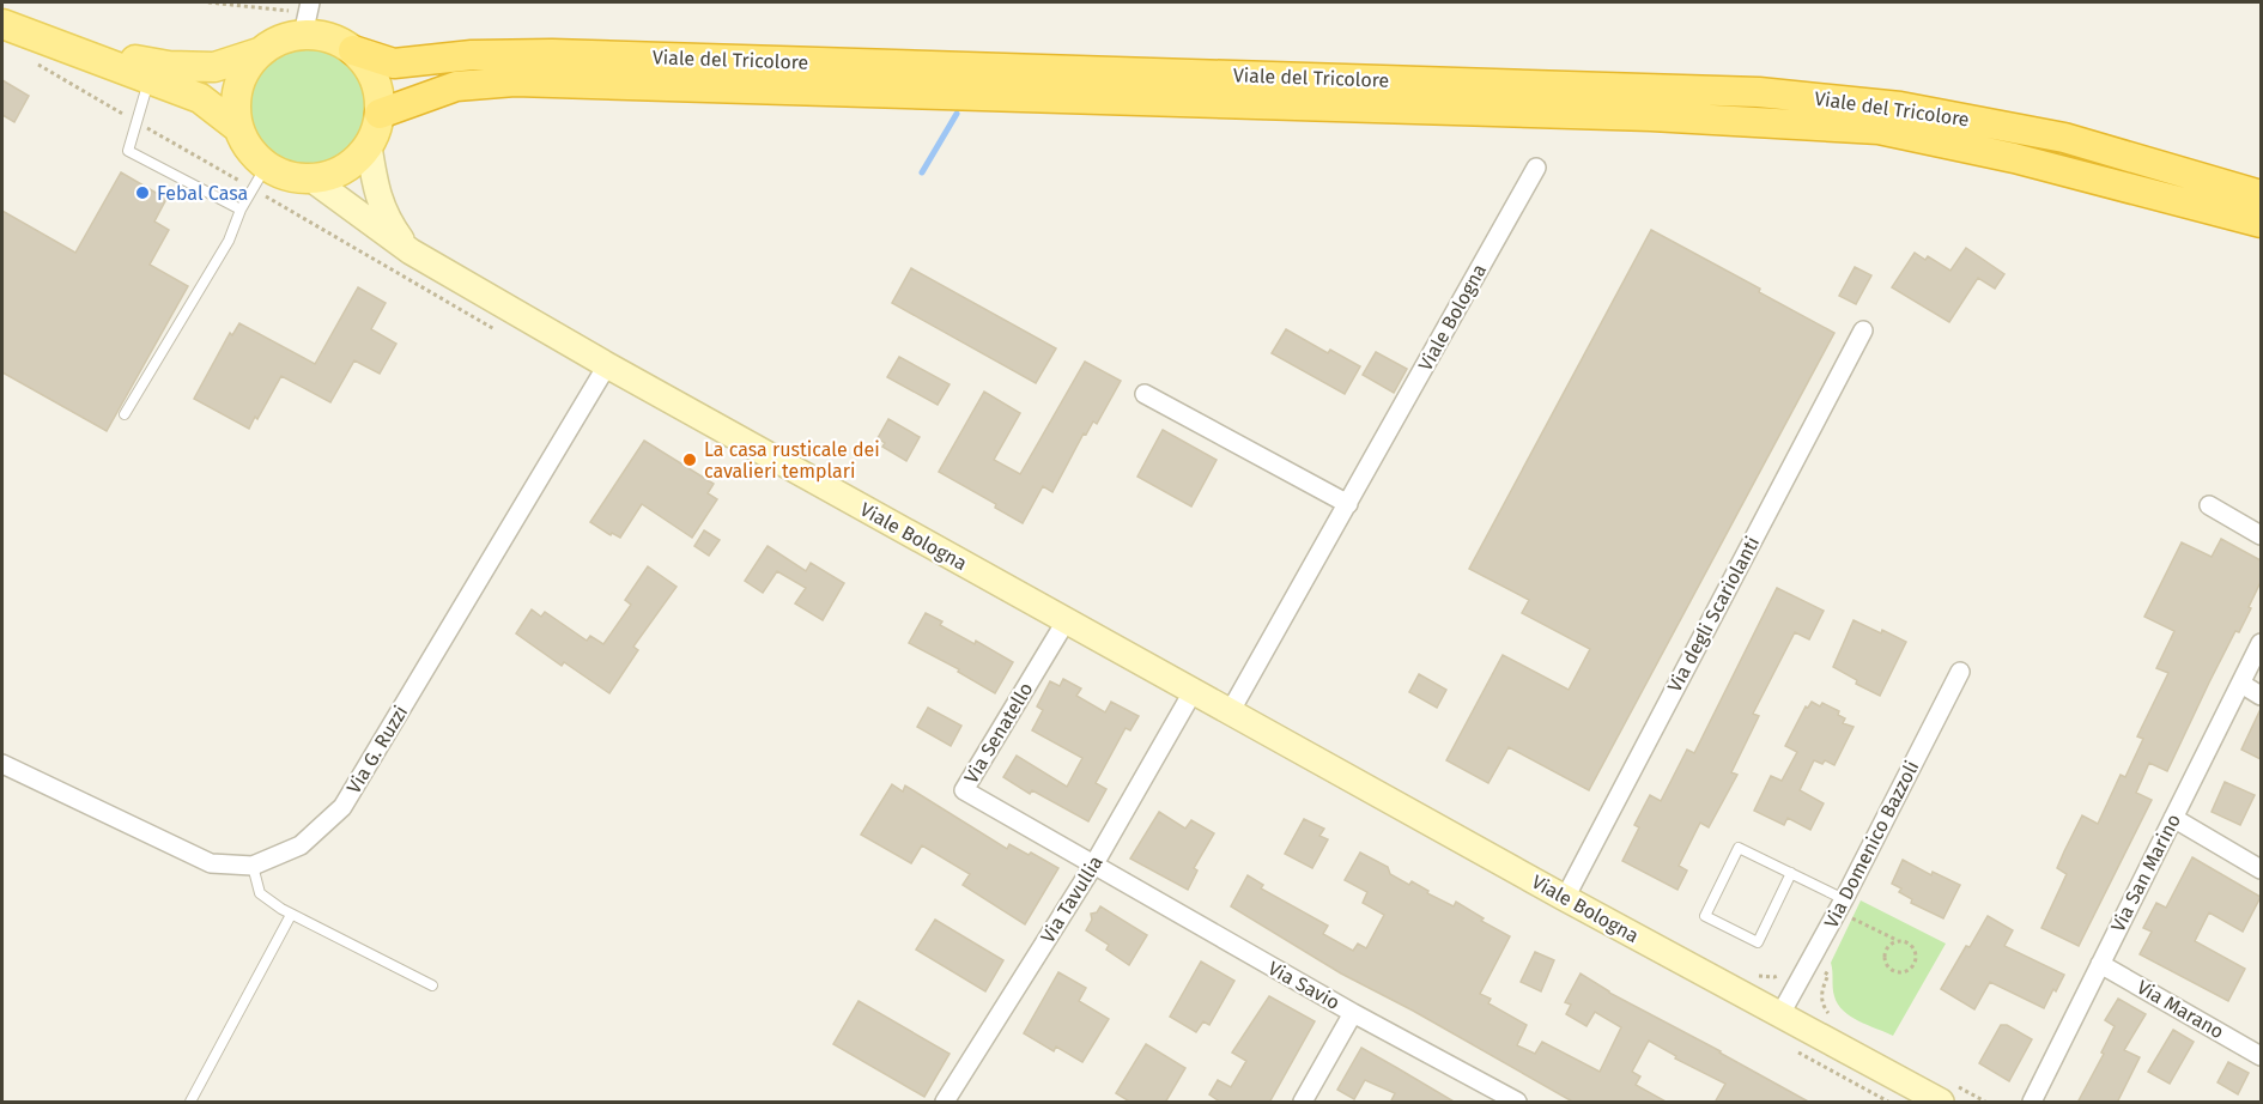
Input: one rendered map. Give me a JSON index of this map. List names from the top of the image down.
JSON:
{
  "streets": {
    "highway": ["Viale del Tricolore"],
    "main road": ["Viale Bologna"],
    "street": [
      "Via degli Scariolanti",
      "Via Senatello",
      "Via G. Ruzzi",
      "Via Domenico Bazzoli",
      "Via San Marino",
      "Via Tavullia",
      "Via Savio",
      "Via Marano"
    ]
  },
  "crossings": [
    ["Viale del Tricolore", "Viale Bologna"],
    ["Viale Bologna", "Via degli Scariolanti"],
    ["Viale Bologna", "Via Senatello"],
    ["Viale Bologna", "Via G. Ruzzi"],
    ["Viale Bologna", "Via Domenico Bazzoli"],
    ["Viale Bologna", "Via Tavullia"],
    ["Via Senatello", "Via Tavullia"],
    ["Via Senatello", "Via Savio"],
    ["Via San Marino", "Via Marano"],
    ["Via Tavullia", "Via Savio"]
  ],
  "places": ["Febal Casa", "La casa rusticale dei cavalieri templari"]
}
